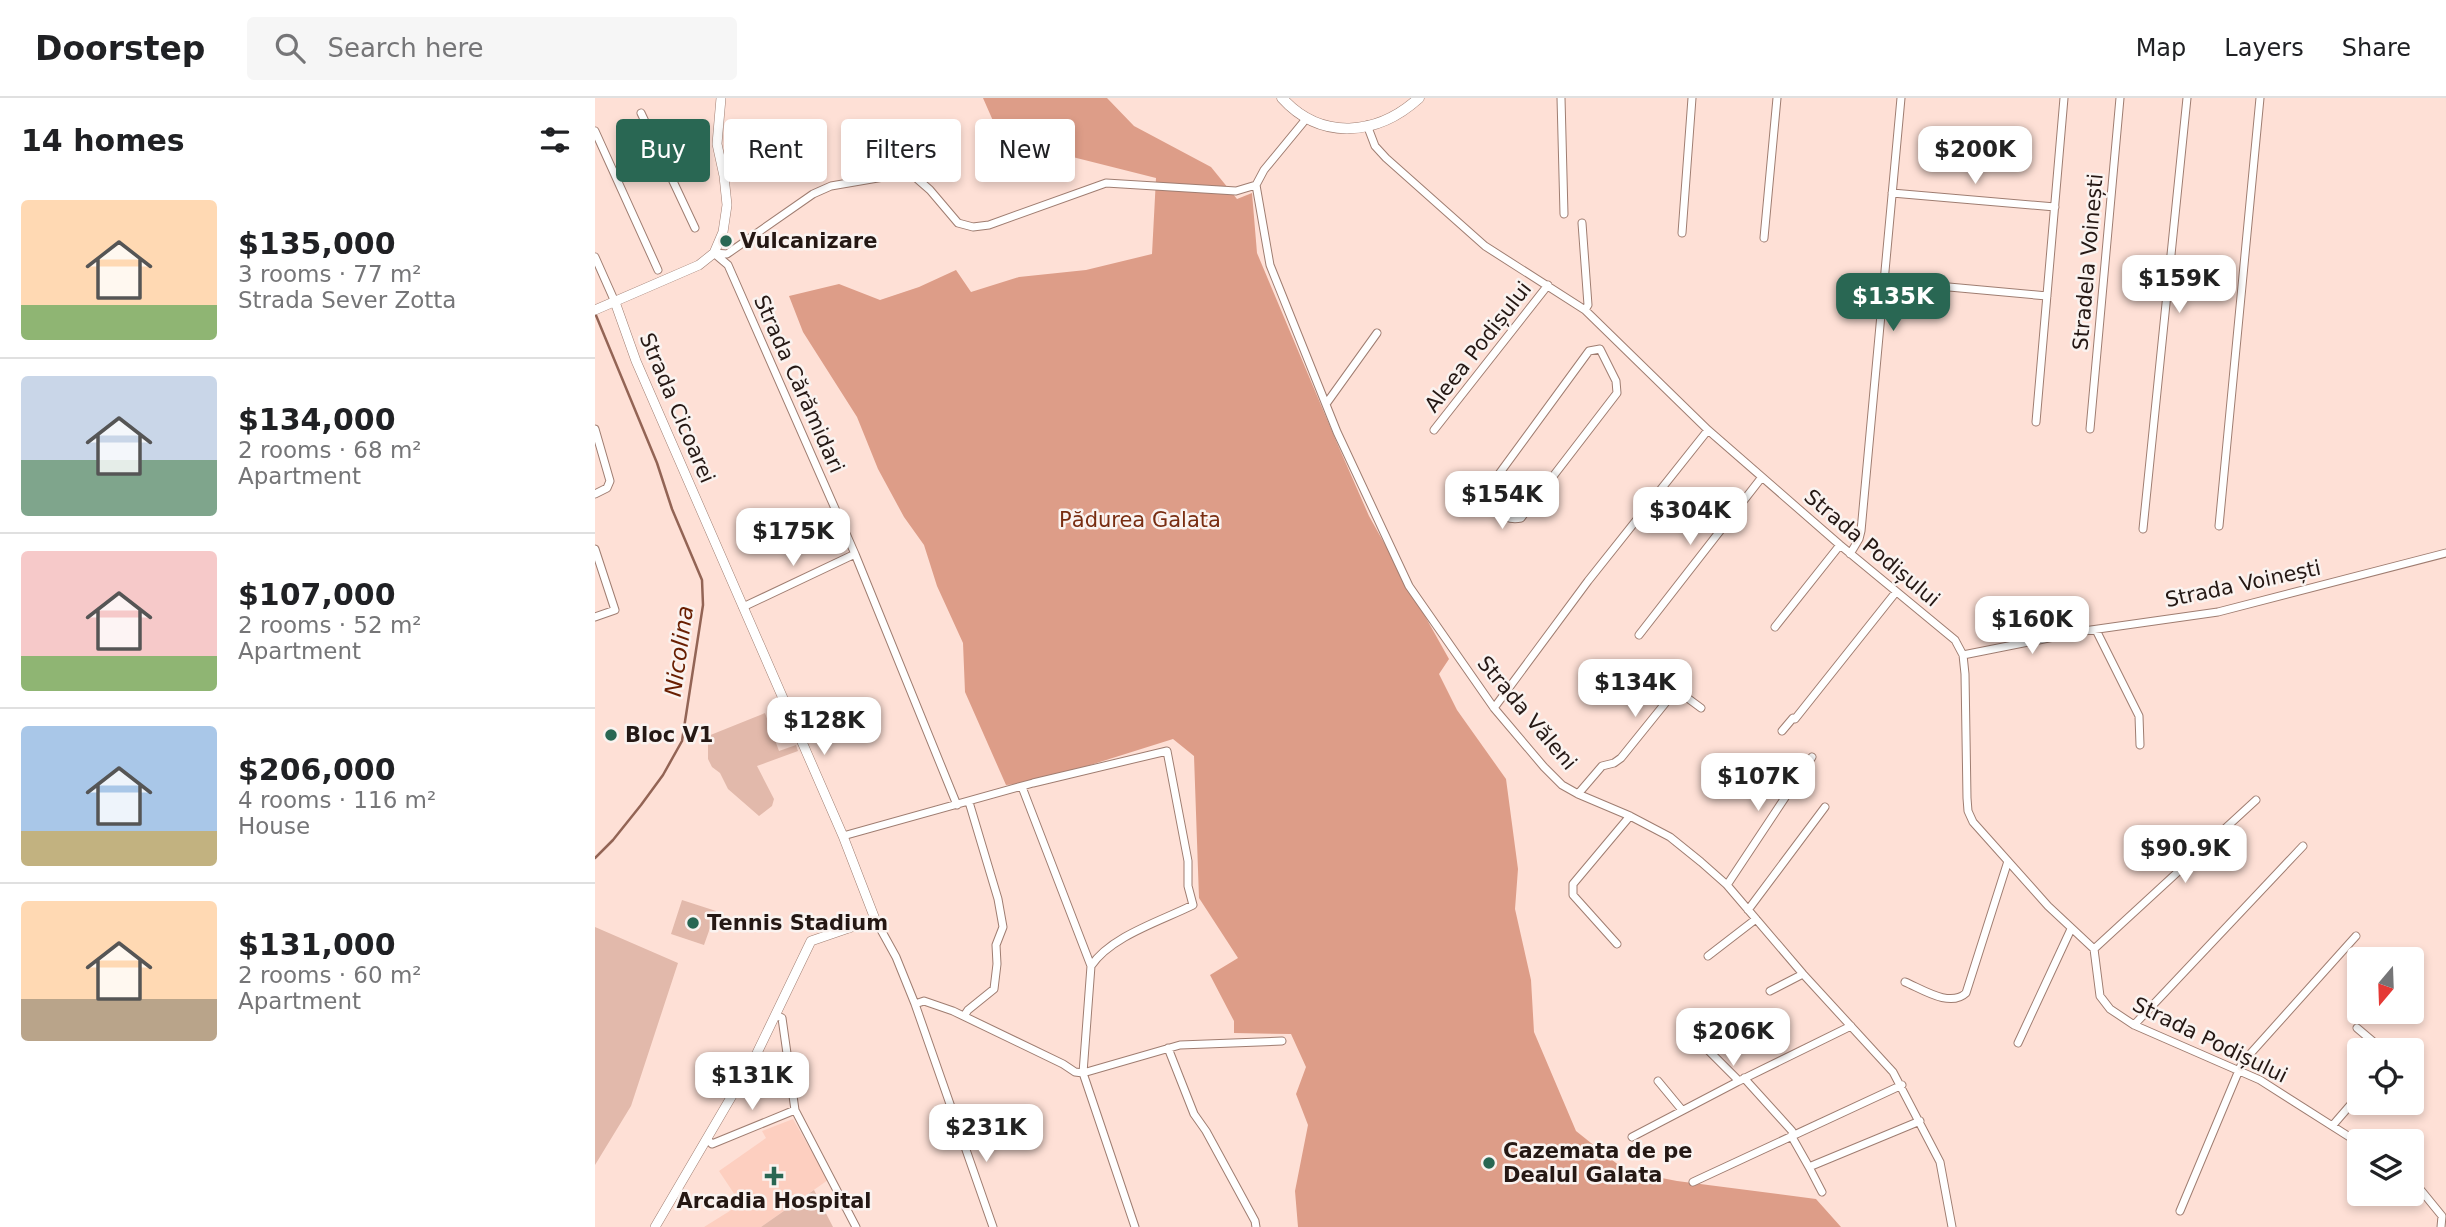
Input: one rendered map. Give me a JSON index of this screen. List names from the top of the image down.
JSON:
{
  "streets": {
    "street": [
      "Stradela Voinești",
      "Aleea Podișului",
      "Strada Cărămidari",
      "Strada Cicoarei",
      "Strada Podișului",
      "Strada Voinești",
      "Strada Văleni"
    ]
  },
  "crossings": [
    ["Aleea Podișului", "Strada Podișului"],
    ["Strada Podișului", "Strada Voinești"]
  ],
  "water": ["Nicolina"],
  "parks": ["Pădurea Galata"],
  "places": {
    "other": [
      "Vulcanizare",
      "Bloc V1",
      "Tennis Stadium",
      "Cazemata de pe Dealul Galata"
    ],
    "health": ["Arcadia Hospital"]
  },
  "north": "bottom",
  "page": {
    "header": "Doorstep",
    "search": "Search here",
    "nav": ["Map", "Layers", "Share"],
    "heading": "14 homes",
    "chip": [
      "Buy",
      "Rent",
      "Filters",
      "New"
    ],
    "price": [
      "$200K",
      "$159K",
      "$135K",
      "$154K",
      "$304K",
      "$175K",
      "$160K",
      "$134K",
      "$128K",
      "$107K",
      "$90.9K",
      "$206K",
      "$131K",
      "$231K"
    ],
    "list": [
      {
        "name": "$135,000",
        "note": "3 rooms · 77 m² · Strada Sever Zotta"
      },
      {
        "name": "$134,000",
        "note": "2 rooms · 68 m² · Apartment"
      },
      {
        "name": "$107,000",
        "note": "2 rooms · 52 m² · Apartment"
      },
      {
        "name": "$206,000",
        "note": "4 rooms · 116 m² · House"
      },
      {
        "name": "$131,000",
        "note": "2 rooms · 60 m² · Apartment"
      }
    ]
  }
}
